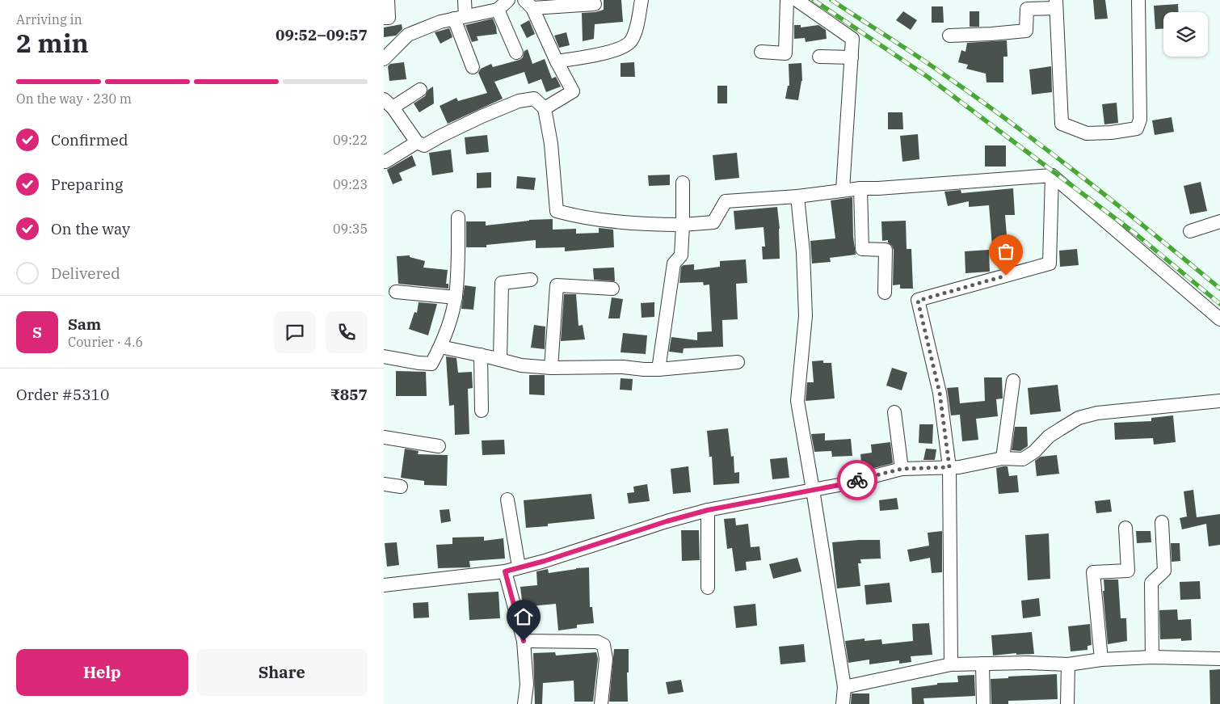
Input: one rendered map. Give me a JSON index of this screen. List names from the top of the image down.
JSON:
{
  "page": {
    "heading": ["2 min", "Arriving in", "09:52–09:57"],
    "panel": [
      "Sam",
      "Courier · 4.6",
      "Order #5310",
      "₹857"
    ],
    "bar": "On the way · 230 m",
    "list": [
      ["Confirmed", "09:22"],
      ["Preparing", "09:23"],
      ["On the way", "09:35"],
      "Delivered"
    ],
    "round": "S",
    "buttons": ["Help", "Share"]
  }
}
